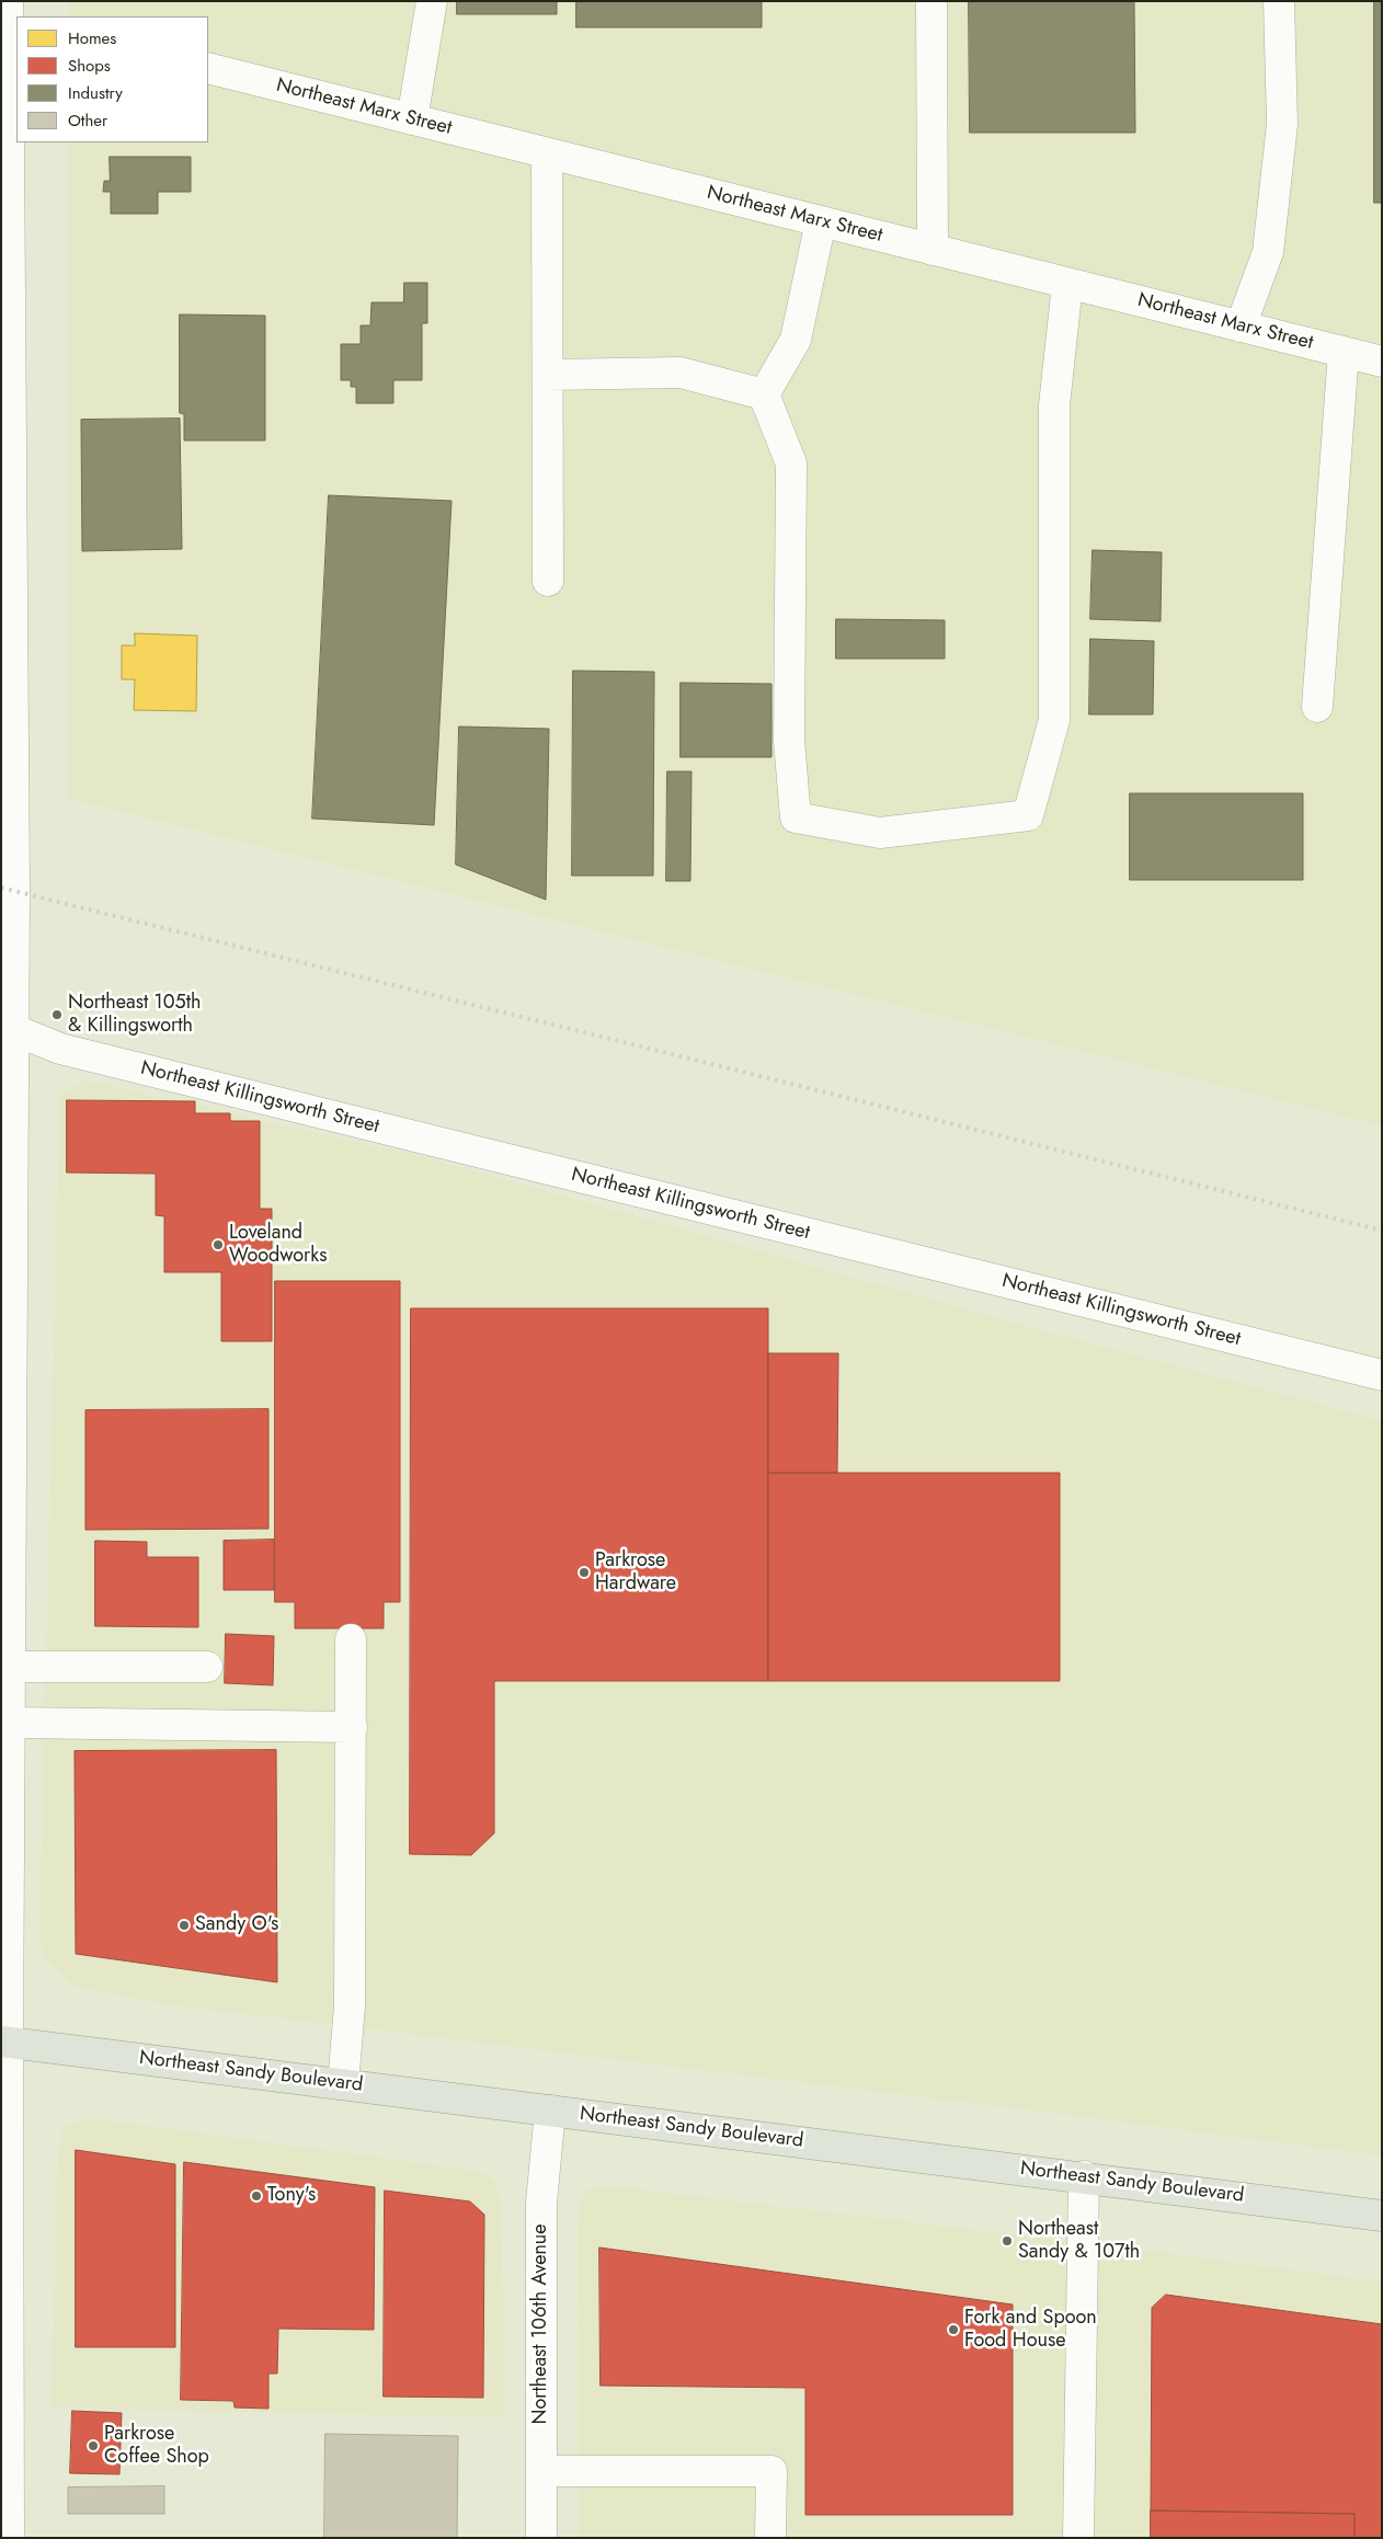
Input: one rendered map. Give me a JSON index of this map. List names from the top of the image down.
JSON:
{
  "streets": {
    "main road": ["Northeast Sandy Boulevard"],
    "street": ["Northeast Marx Street", "Northeast Killingsworth Street", "Northeast 106th Avenue"]
  },
  "crossings": [
    ["Northeast Sandy Boulevard", "Northeast 106th Avenue"]
  ],
  "places": [
    "Northeast 105th & Killingsworth",
    "Loveland Woodworks",
    "Parkrose Hardware",
    "Sandy O's",
    "Tony's",
    "Northeast Sandy & 107th",
    "Fork and Spoon Food House",
    "Parkrose Coffee Shop"
  ],
  "legend": [
    "Homes",
    "Shops",
    "Industry",
    "Other"
  ]
}
